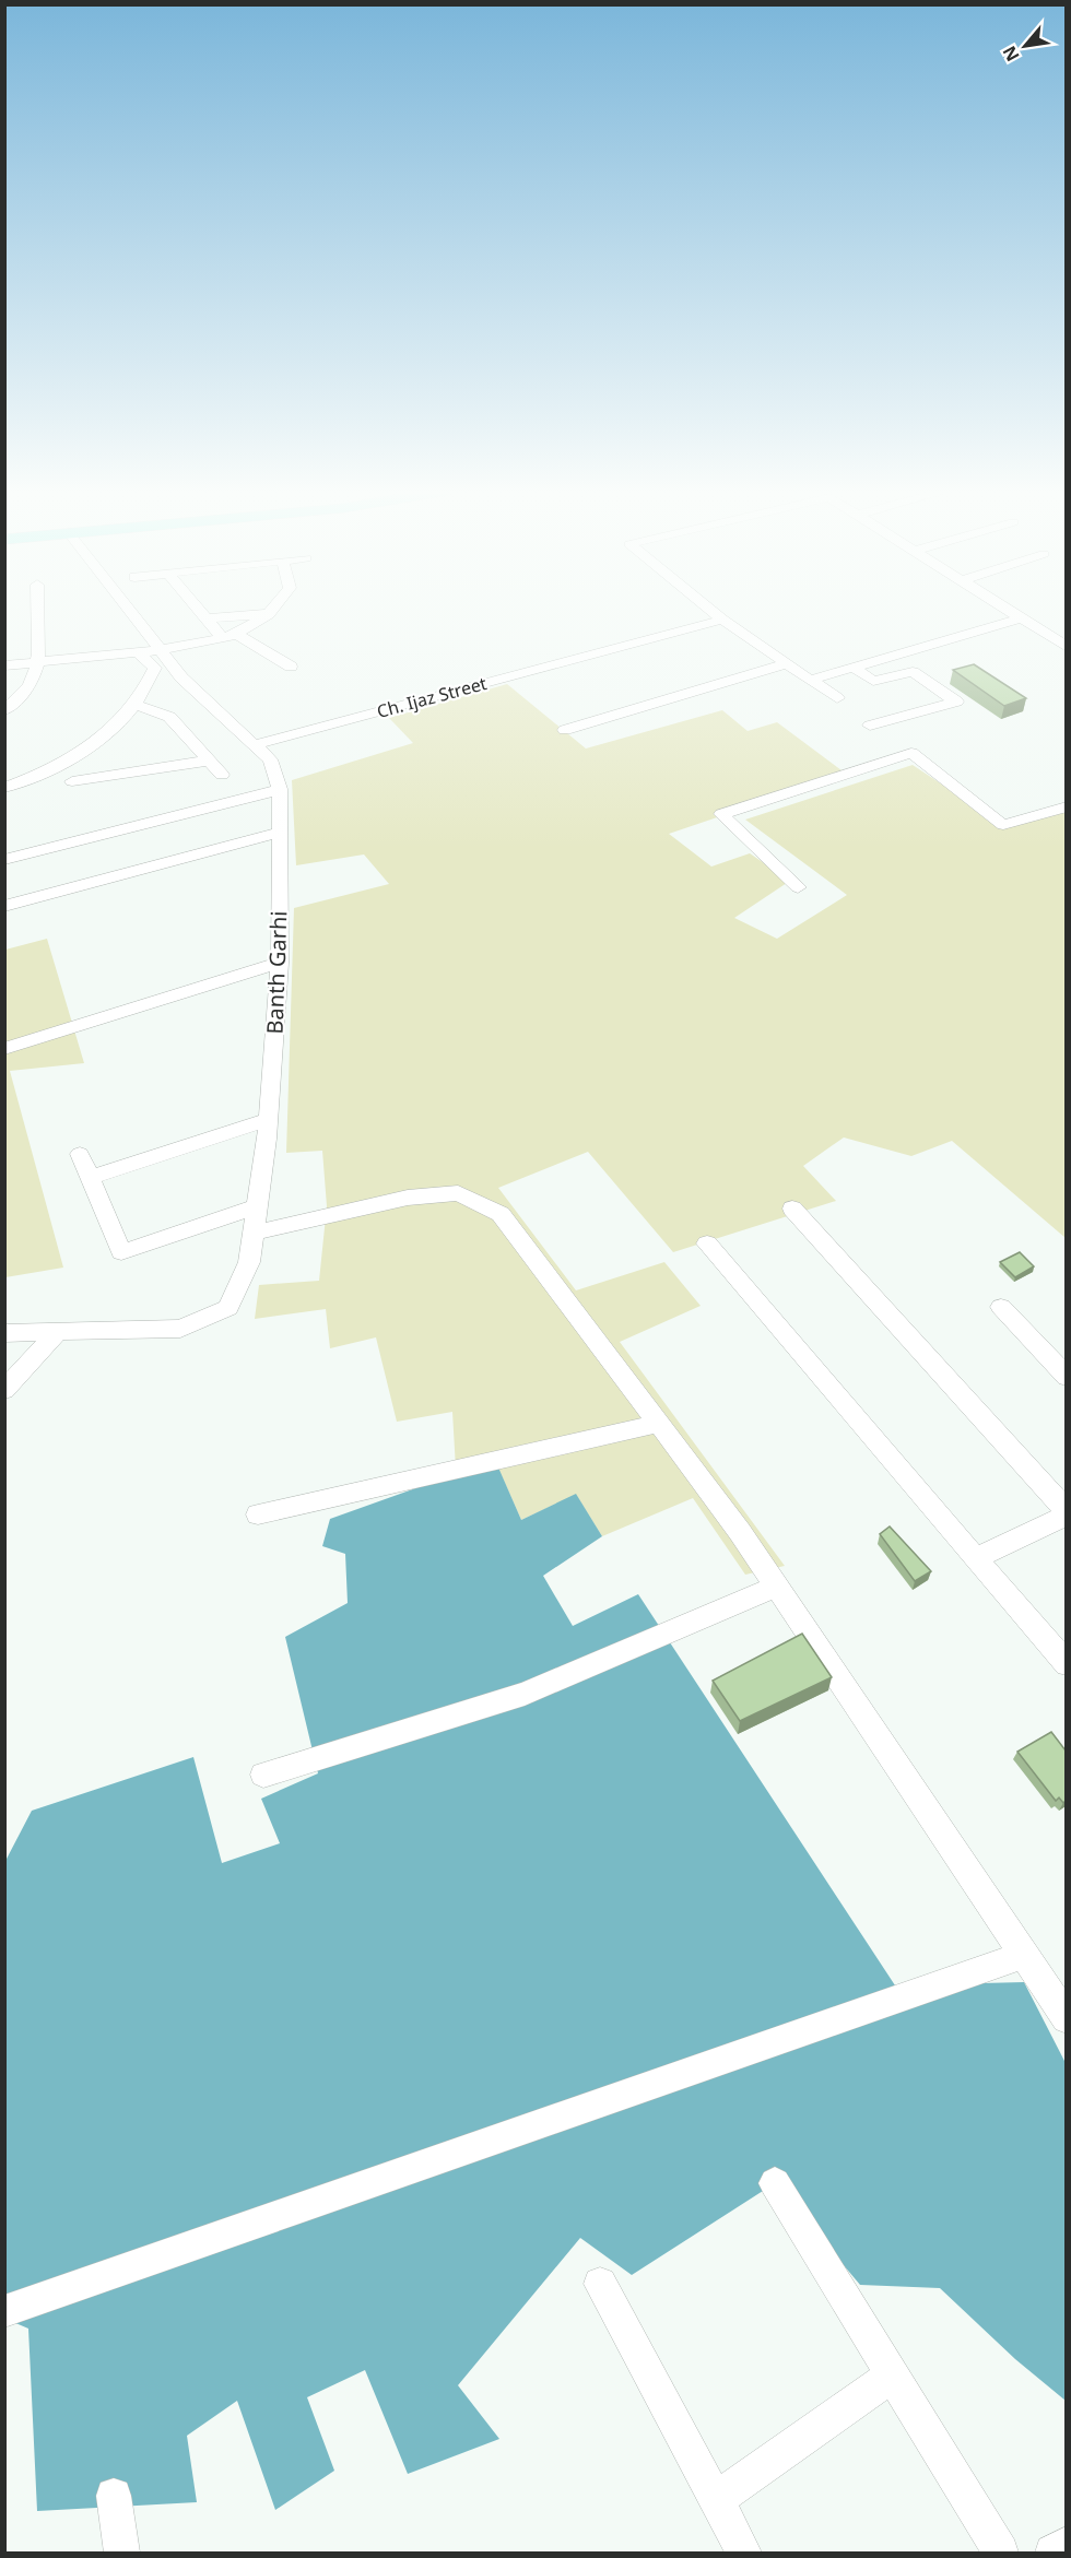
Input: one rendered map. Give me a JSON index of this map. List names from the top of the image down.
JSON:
{
  "streets": {
    "street": ["Ch. Ijaz Street", "Banth Garhi"]
  },
  "crossings": [
    ["Ch. Ijaz Street", "Banth Garhi"]
  ],
  "north": "bottom left"
}
